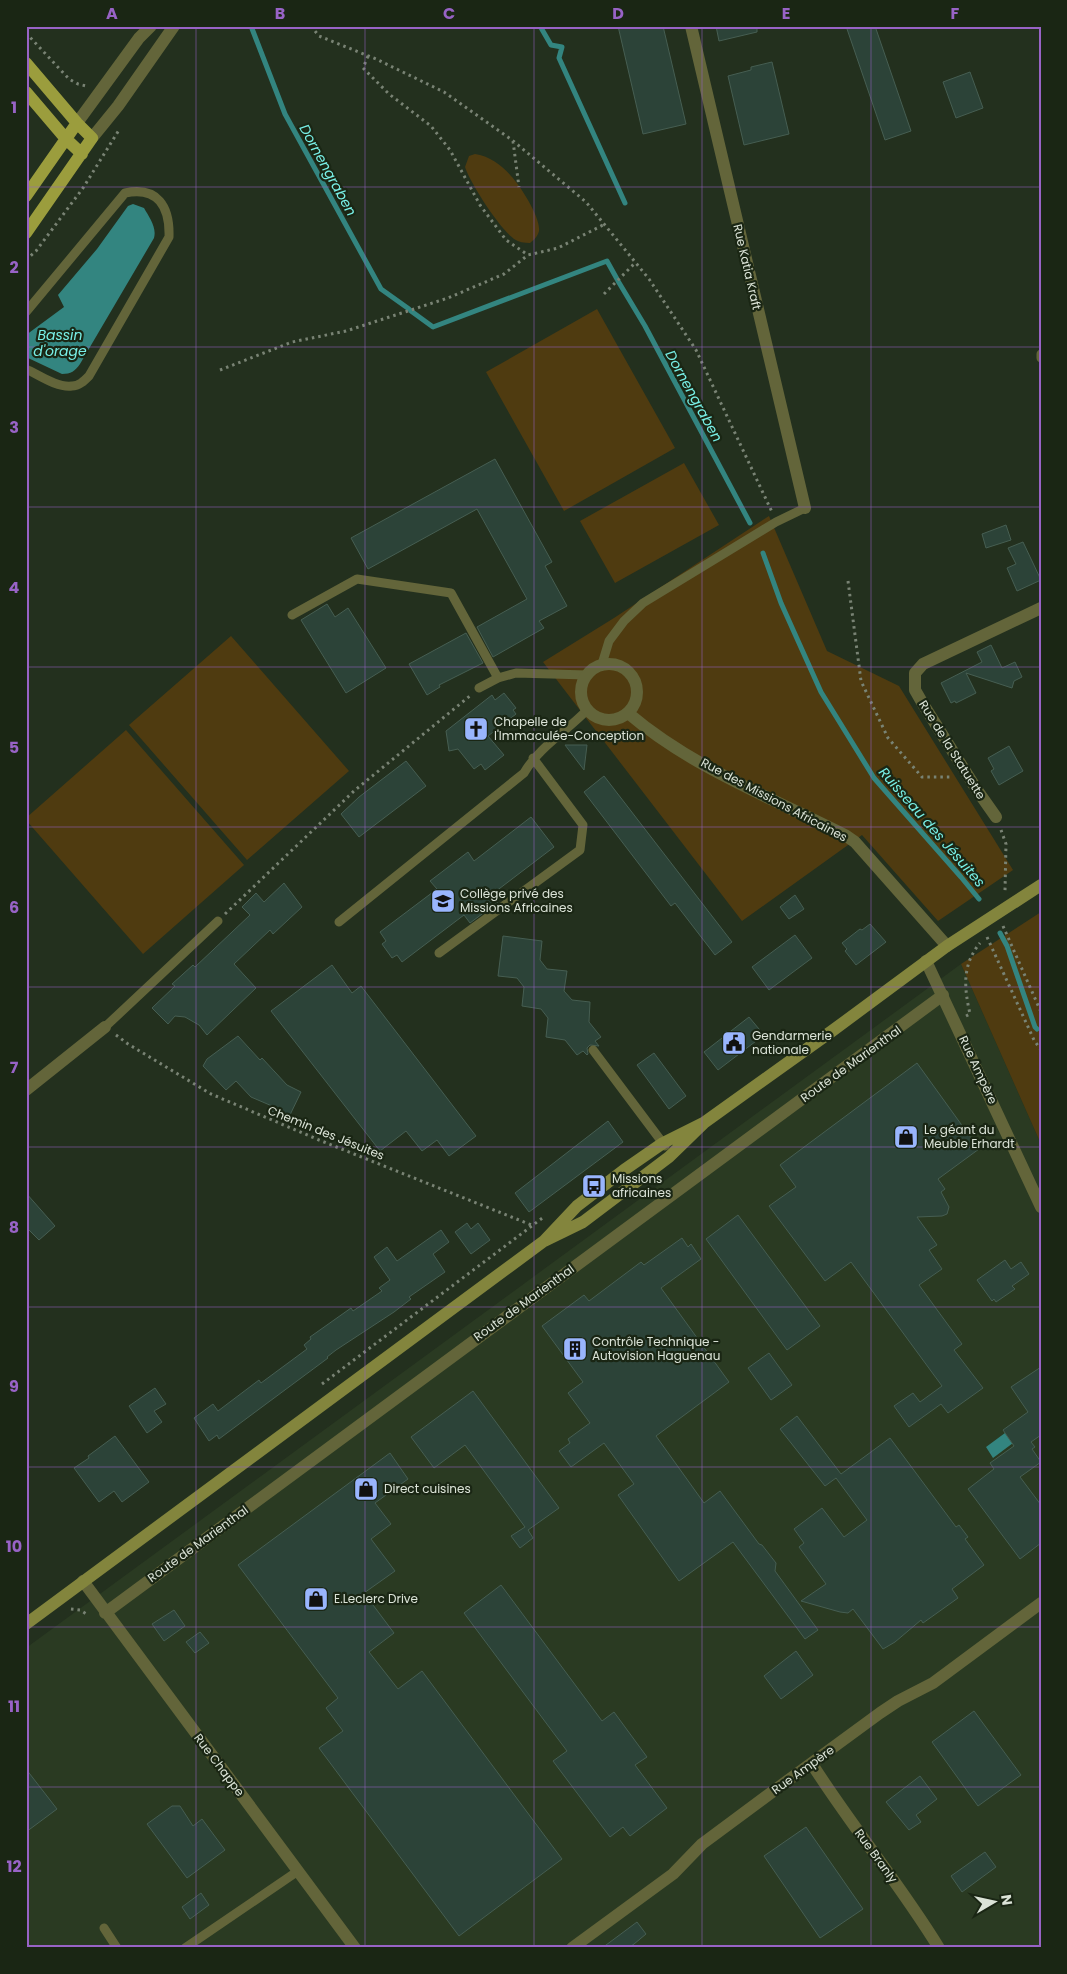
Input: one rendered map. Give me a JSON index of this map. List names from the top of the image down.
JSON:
{
  "streets": {
    "street": [
      "Rue Katia Kraft",
      "Rue de la Statuette",
      "Rue des Missions Africaines",
      "Route de Marienthal",
      "Rue Ampère",
      "Rue Chappe",
      "Rue Branly"
    ],
    "path": ["Chemin des Jésuites"]
  },
  "crossings": [
    ["Route de Marienthal", "Rue Ampère"],
    ["Route de Marienthal", "Rue Chappe"],
    ["Rue Ampère", "Rue Branly"]
  ],
  "water": ["Dornengraben", "Bassin d'orage", "Ruisseau des Jésuites"],
  "places": {
    "church": ["Chapelle de l'Immaculée-Conception"],
    "school or university": ["Collège privé des Missions Africaines"],
    "public building": ["Gendarmerie nationale"],
    "shop": ["Le géant du Meuble Erhardt", "Direct cuisines", "E.Leclerc Drive"],
    "bus stop": ["Missions africaines"],
    "building": ["Contrôle Technique - Autovision Haguenau"]
  },
  "north": "right",
  "grid": {
    "columns": [
      "A",
      "B",
      "C",
      "D",
      "E",
      "F"
    ],
    "rows": [
      "1",
      "2",
      "3",
      "4",
      "5",
      "6",
      "7",
      "8",
      "9",
      "10",
      "11",
      "12"
    ]
  }
}
